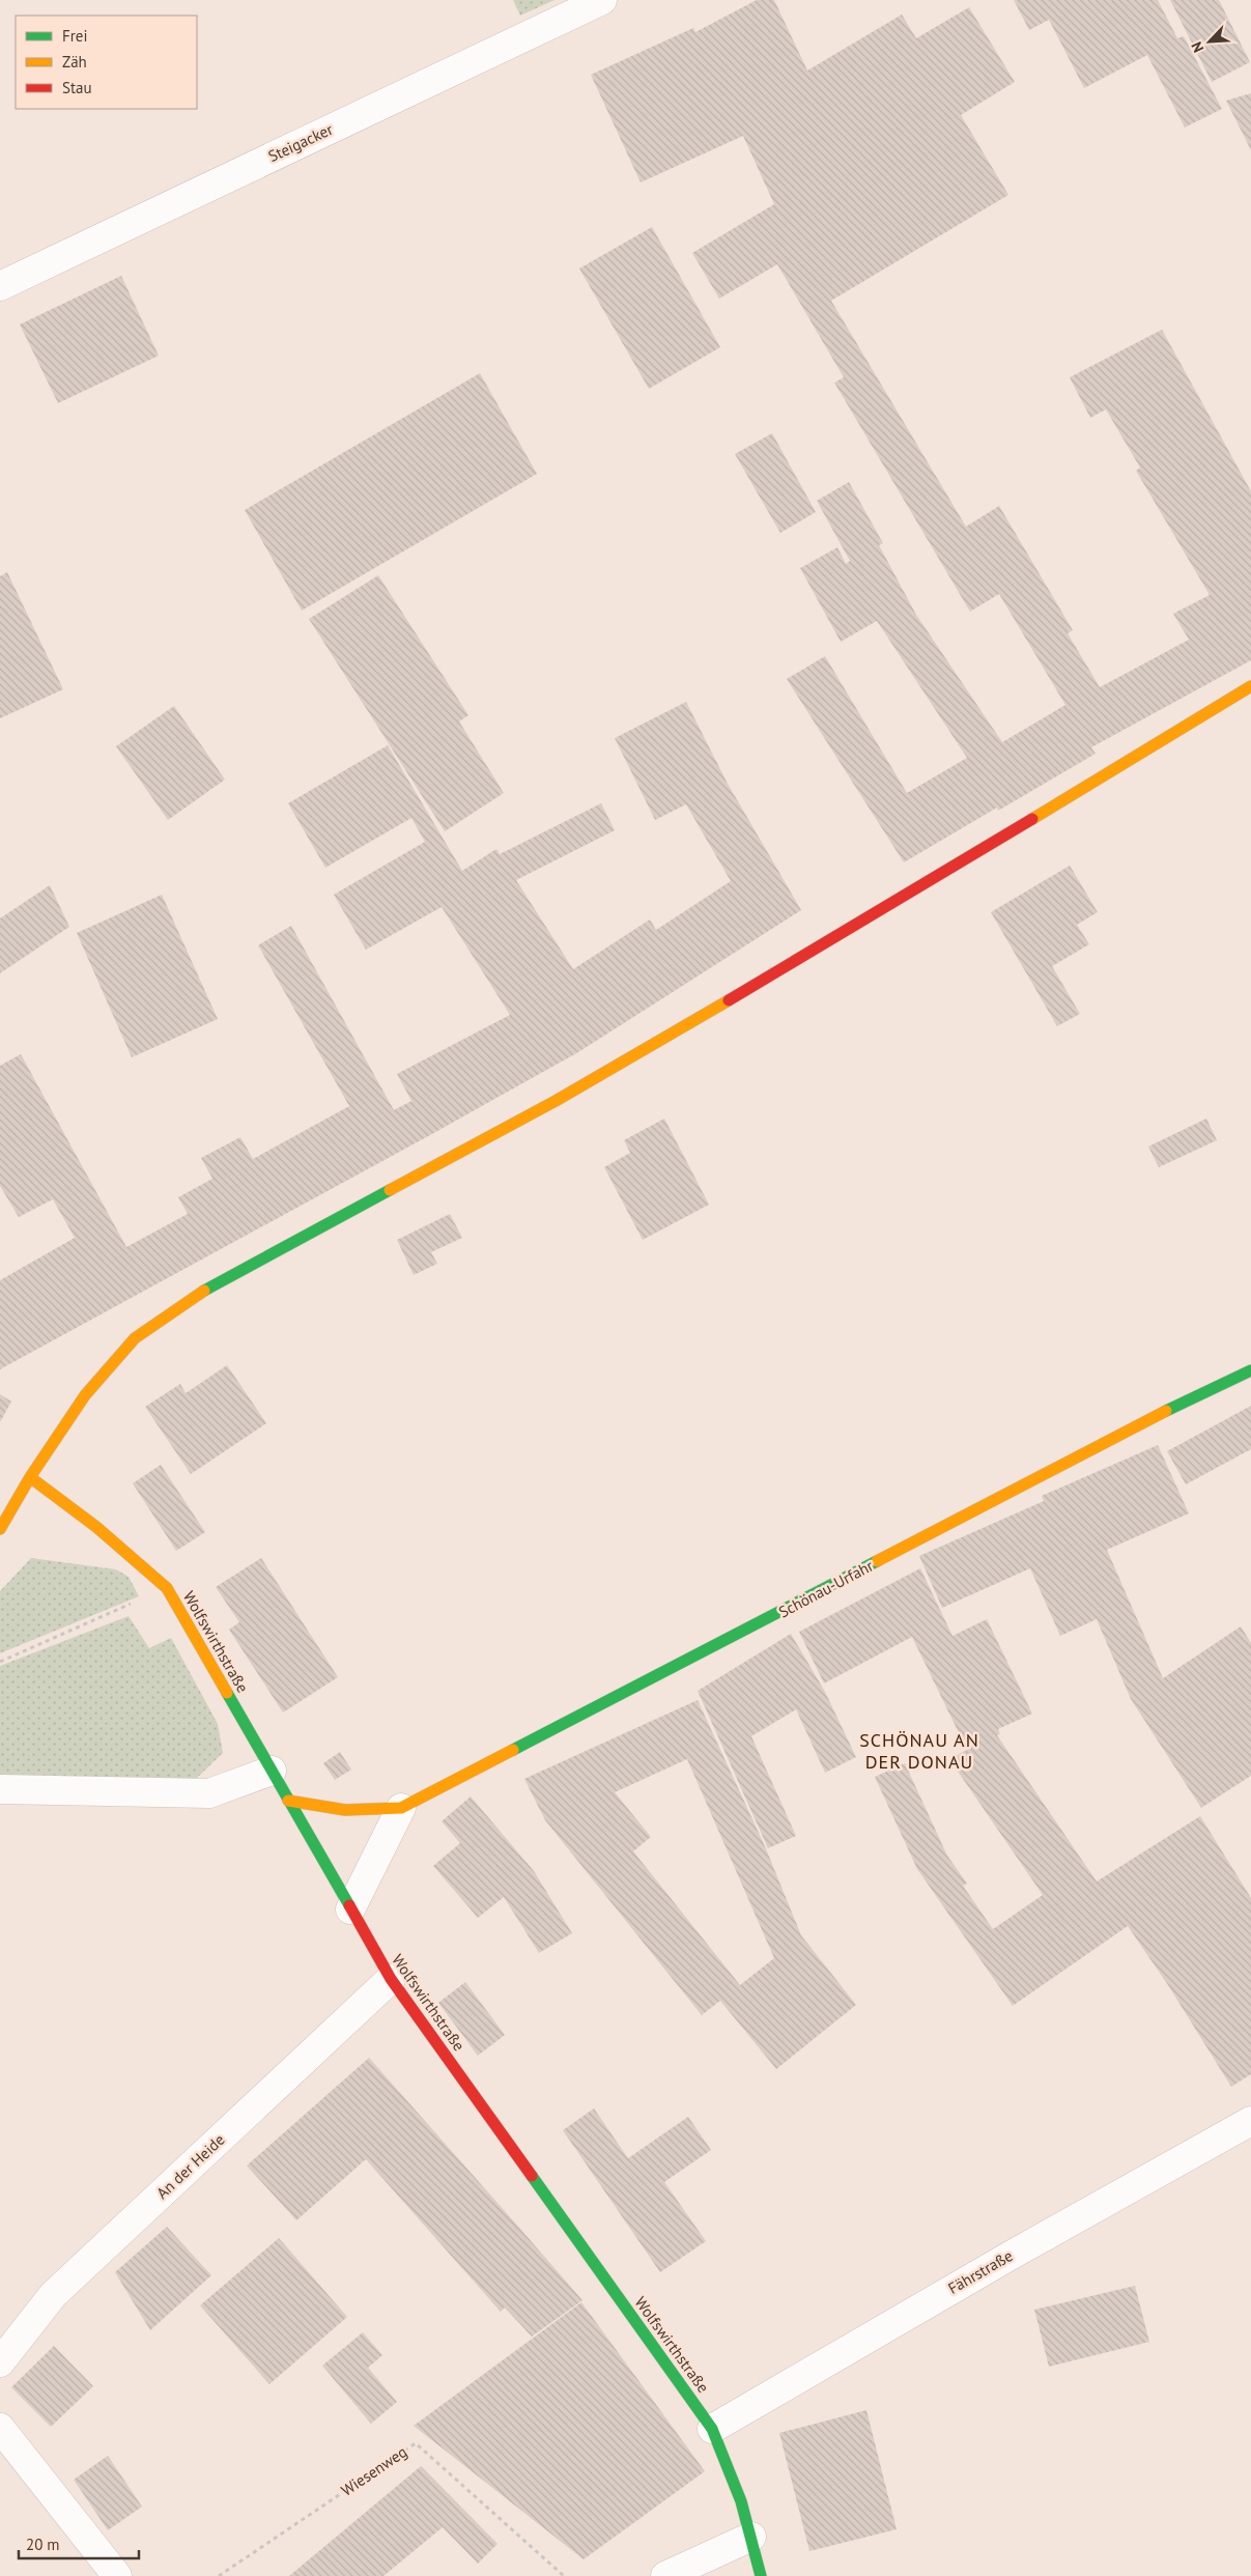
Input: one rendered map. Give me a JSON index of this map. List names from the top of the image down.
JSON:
{
  "streets": {
    "street": [
      "Steigacker",
      "Schönau-Urfahr",
      "Wolfswirthstraße",
      "An der Heide",
      "Fährstraße"
    ],
    "path": ["Wiesenweg"]
  },
  "crossings": [
    ["Schönau-Urfahr", "Wolfswirthstraße"],
    ["Wolfswirthstraße", "An der Heide"],
    ["Wolfswirthstraße", "Fährstraße"]
  ],
  "districts": ["SCHÖNAU AN DER DONAU"],
  "legend": ["Frei", "Zäh", "Stau"],
  "scale_bar": "20 m",
  "north": "bottom left"
}
